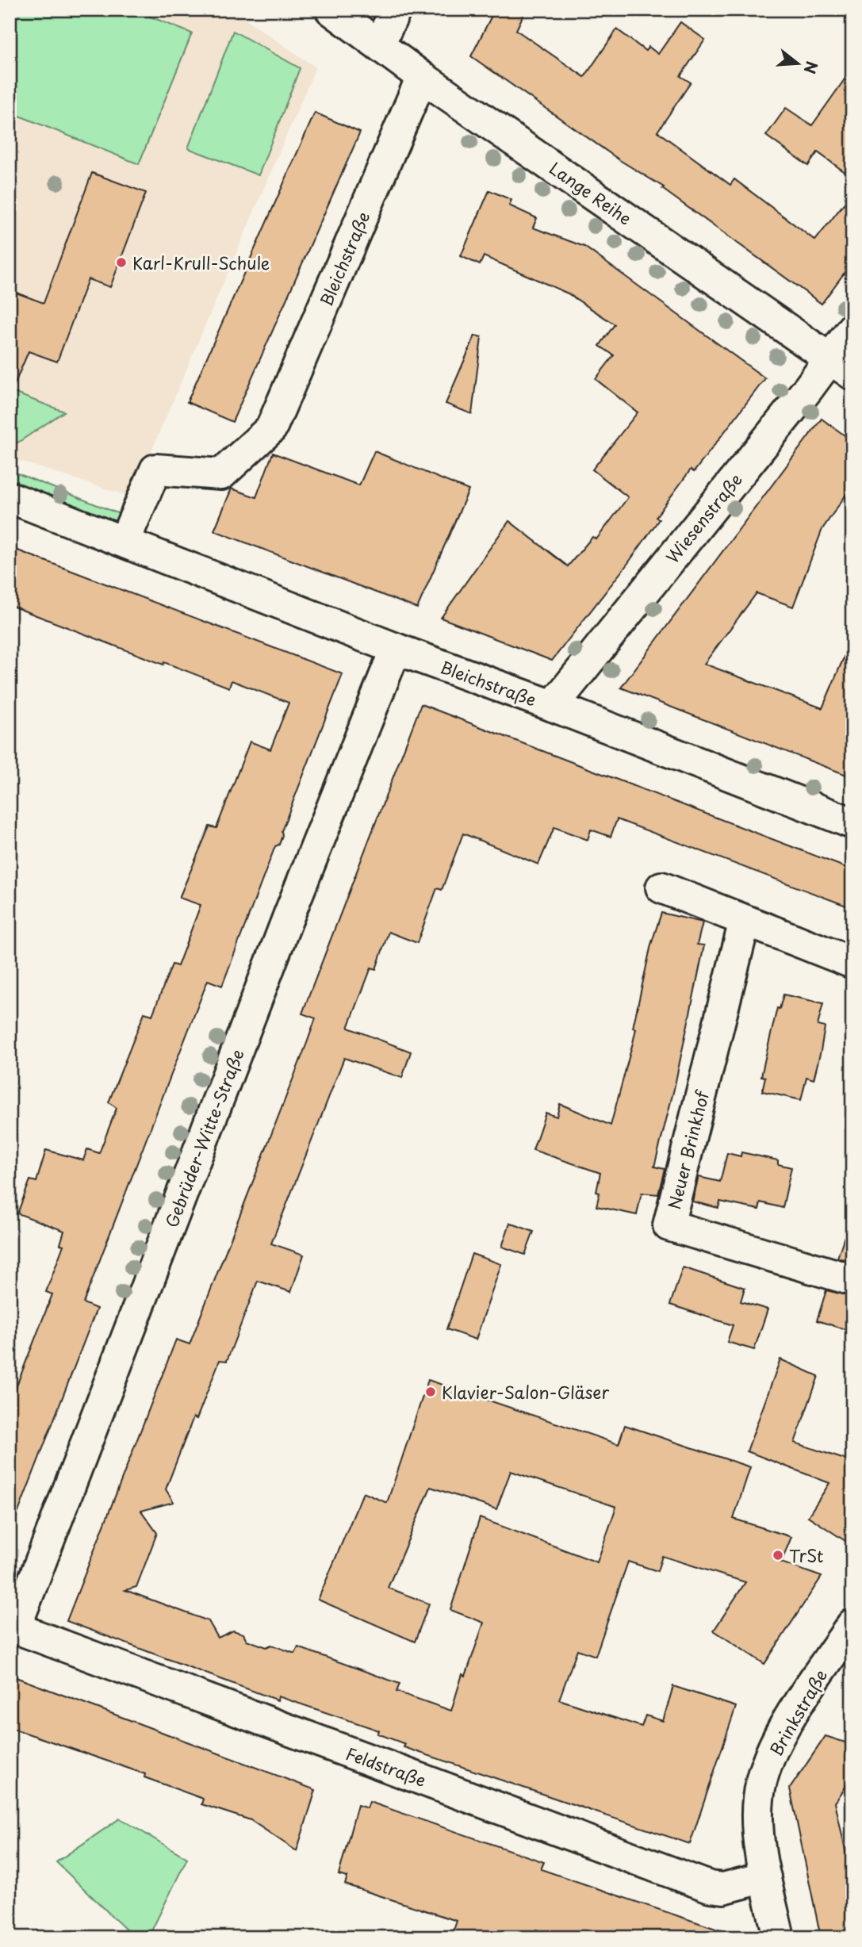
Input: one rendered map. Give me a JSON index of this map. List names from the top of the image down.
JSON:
{
  "streets": {
    "street": [
      "Lange Reihe",
      "Bleichstraße",
      "Wiesenstraße",
      "Gebrüder-Witte-Straße",
      "Neuer Brinkhof",
      "Brinkstraße",
      "Feldstraße"
    ]
  },
  "crossings": [
    ["Lange Reihe", "Bleichstraße"],
    ["Lange Reihe", "Wiesenstraße"],
    ["Bleichstraße", "Wiesenstraße"],
    ["Bleichstraße", "Gebrüder-Witte-Straße"],
    ["Gebrüder-Witte-Straße", "Feldstraße"],
    ["Brinkstraße", "Feldstraße"]
  ],
  "places": ["Karl-Krull-Schule", "Klavier-Salon-Gläser", "TrSt"],
  "north": "right"
}
